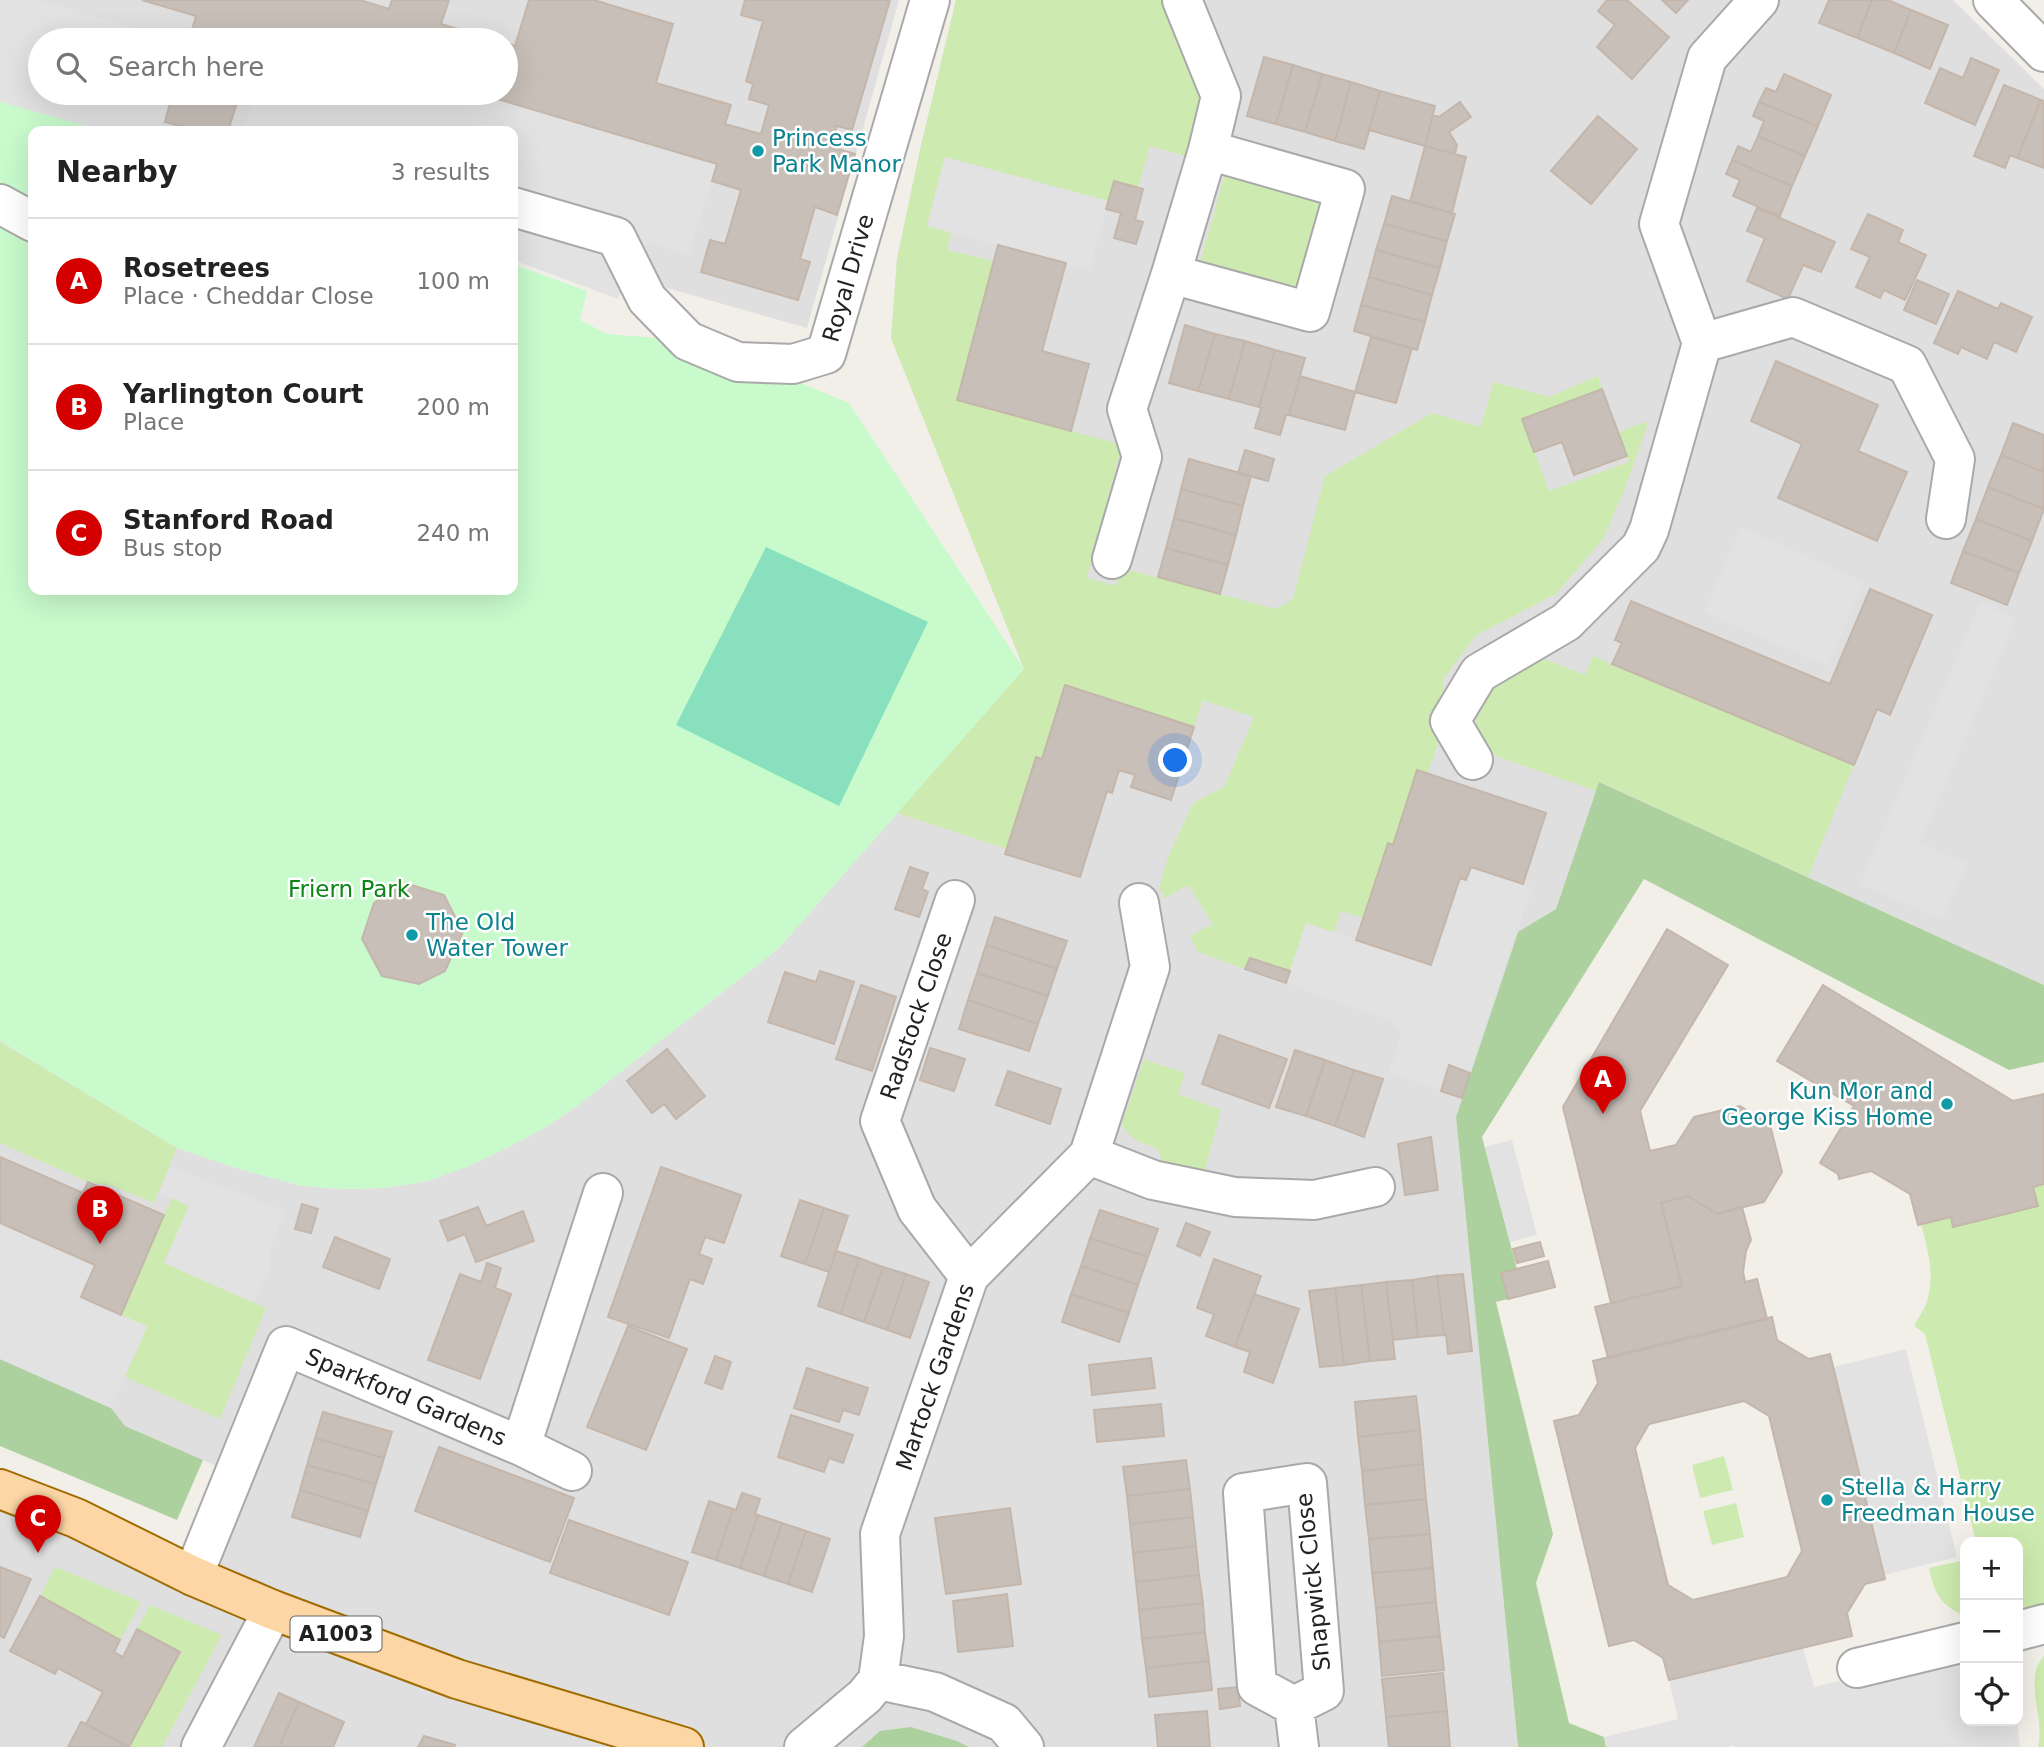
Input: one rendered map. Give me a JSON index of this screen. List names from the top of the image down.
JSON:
{
  "streets": {
    "main road": ["A1003"],
    "street": [
      "Royal Drive",
      "Radstock Close",
      "Martock Gardens",
      "Sparkford Gardens",
      "Shapwick Close"
    ]
  },
  "crossings": [
    ["Radstock Close", "Martock Gardens"],
    ["Sparkford Gardens", "A1003"]
  ],
  "parks": ["Friern Park"],
  "places": [
    "Princess Park Manor",
    "The Old Water Tower",
    "Kun Mor and George Kiss Home",
    "Stella & Harry Freedman House"
  ],
  "page": {
    "search": "Search here",
    "heading": ["Nearby", "3 results"],
    "list": [
      {
        "mark": "A",
        "name": "Rosetrees",
        "note": "Place · Cheddar Close",
        "value": "100 m"
      },
      {
        "mark": "B",
        "name": "Yarlington Court",
        "note": "Place",
        "value": "200 m"
      },
      {
        "mark": "C",
        "name": "Stanford Road",
        "note": "Bus stop",
        "value": "240 m"
      }
    ],
    "pins": ["A", "B", "C"],
    "map_buttons": ["+", "−"]
  }
}
